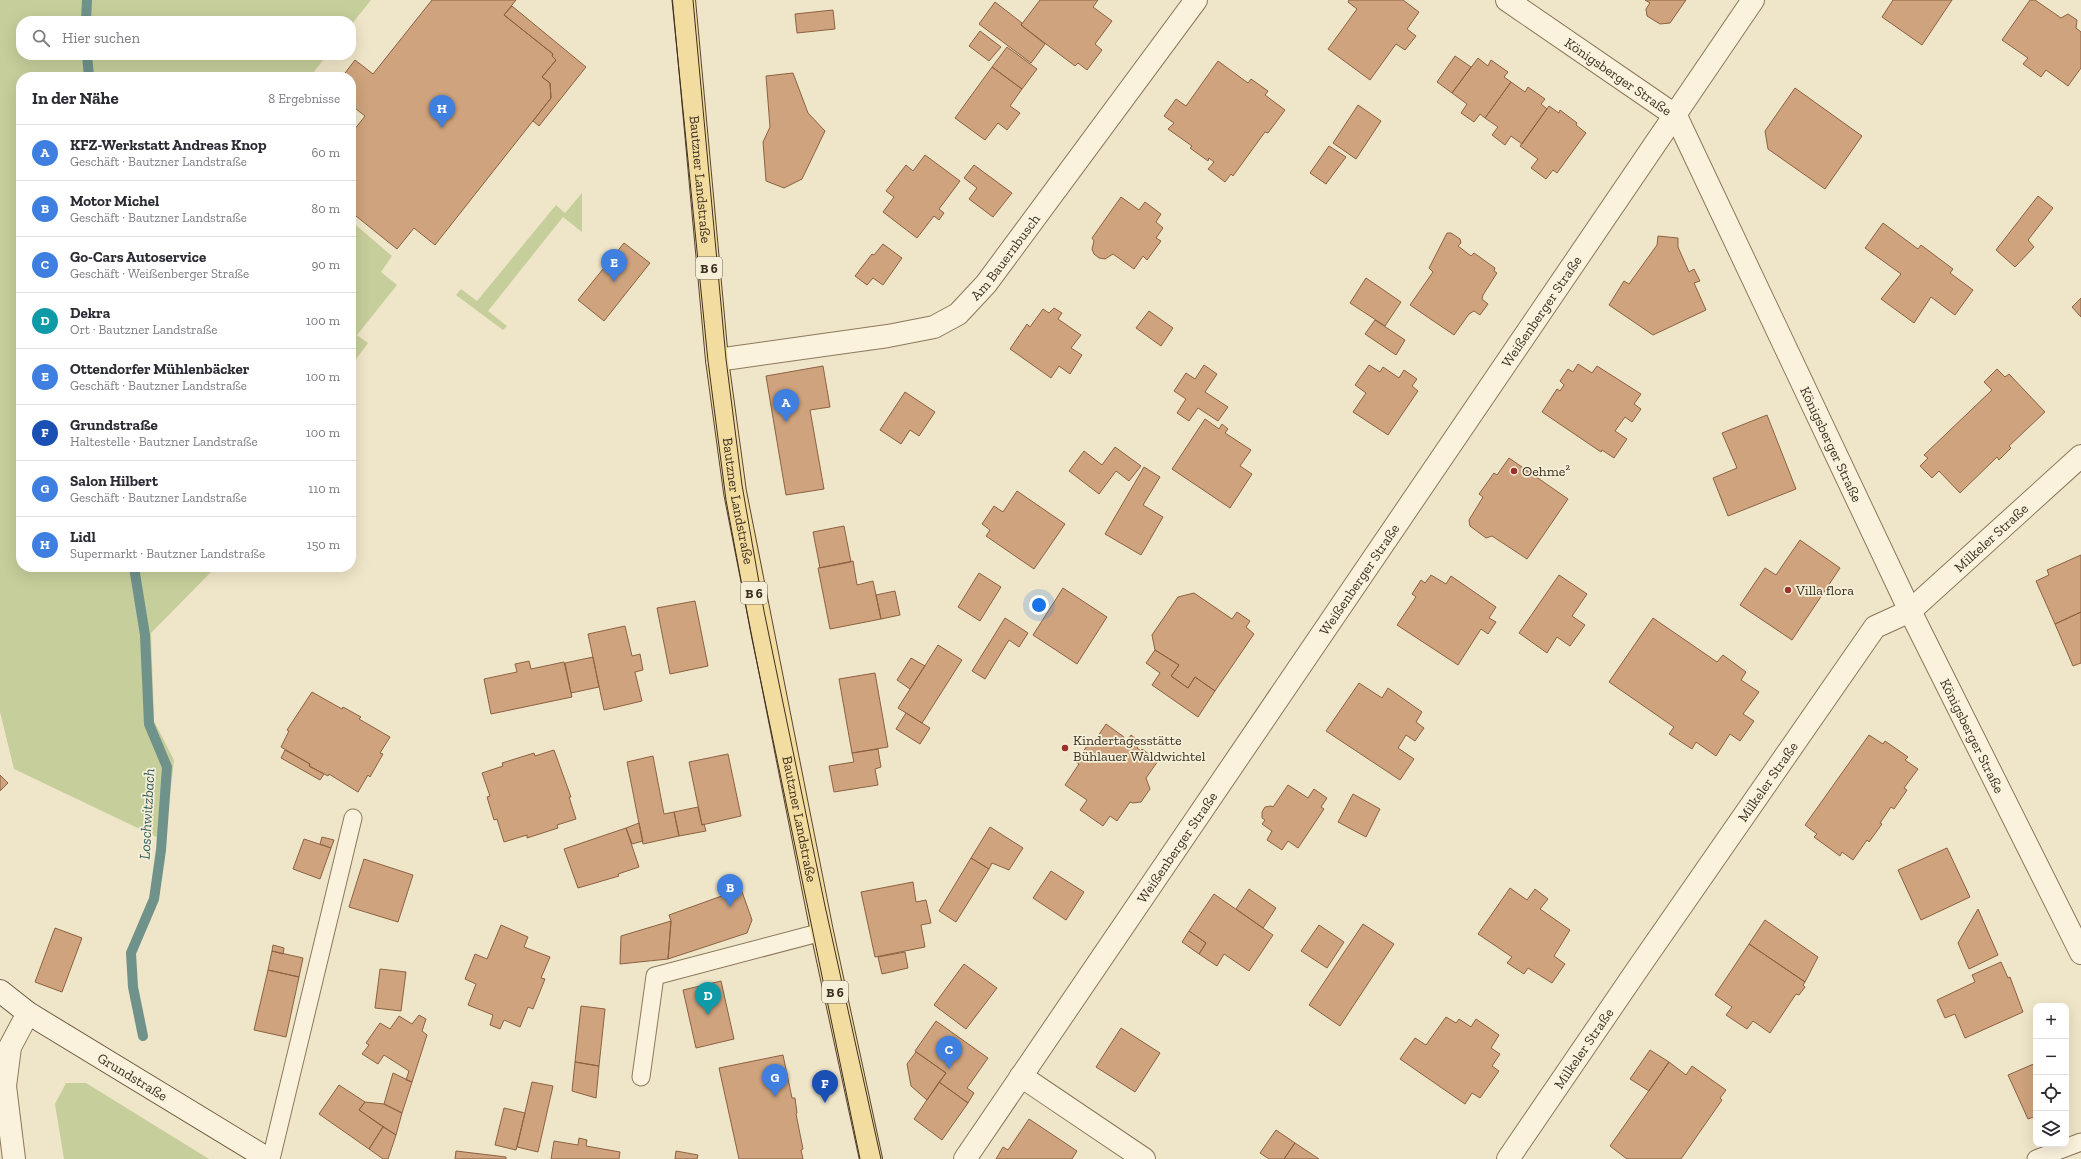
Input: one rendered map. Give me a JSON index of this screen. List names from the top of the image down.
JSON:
{
  "streets": {
    "main road": ["Bautzner Landstraße", "B 6"],
    "street": [
      "Königsberger Straße",
      "Am Bauernbusch",
      "Weißenberger Straße",
      "Milkeler Straße",
      "Grundstraße"
    ]
  },
  "crossings": [
    ["Königsberger Straße", "Weißenberger Straße"],
    ["Königsberger Straße", "Milkeler Straße"],
    ["Bautzner Landstraße", "Am Bauernbusch"]
  ],
  "water": ["Loschwitzbach"],
  "places": ["Oehme²", "Villa flora", "Kindertagesstätte Bühlauer Waldwichtel"],
  "page": {
    "search": "Hier suchen",
    "heading": ["In der Nähe", "8 Ergebnisse"],
    "pins": [
      "H",
      "E",
      "A",
      "B",
      "D",
      "C",
      "G",
      "F"
    ],
    "list": [
      {
        "mark": "A",
        "name": "KFZ-Werkstatt Andreas Knop",
        "note": "Geschäft · Bautzner Landstraße",
        "value": "60 m"
      },
      {
        "mark": "B",
        "name": "Motor Michel",
        "note": "Geschäft · Bautzner Landstraße",
        "value": "80 m"
      },
      {
        "mark": "C",
        "name": "Go-Cars Autoservice",
        "note": "Geschäft · Weißenberger Straße",
        "value": "90 m"
      },
      {
        "mark": "D",
        "name": "Dekra",
        "note": "Ort · Bautzner Landstraße",
        "value": "100 m"
      },
      {
        "mark": "E",
        "name": "Ottendorfer Mühlenbäcker",
        "note": "Geschäft · Bautzner Landstraße",
        "value": "100 m"
      },
      {
        "mark": "F",
        "name": "Grundstraße",
        "note": "Haltestelle · Bautzner Landstraße",
        "value": "100 m"
      },
      {
        "mark": "G",
        "name": "Salon Hilbert",
        "note": "Geschäft · Bautzner Landstraße",
        "value": "110 m"
      },
      {
        "mark": "H",
        "name": "Lidl",
        "note": "Supermarkt · Bautzner Landstraße",
        "value": "150 m"
      }
    ],
    "map_buttons": ["+", "−"]
  }
}
